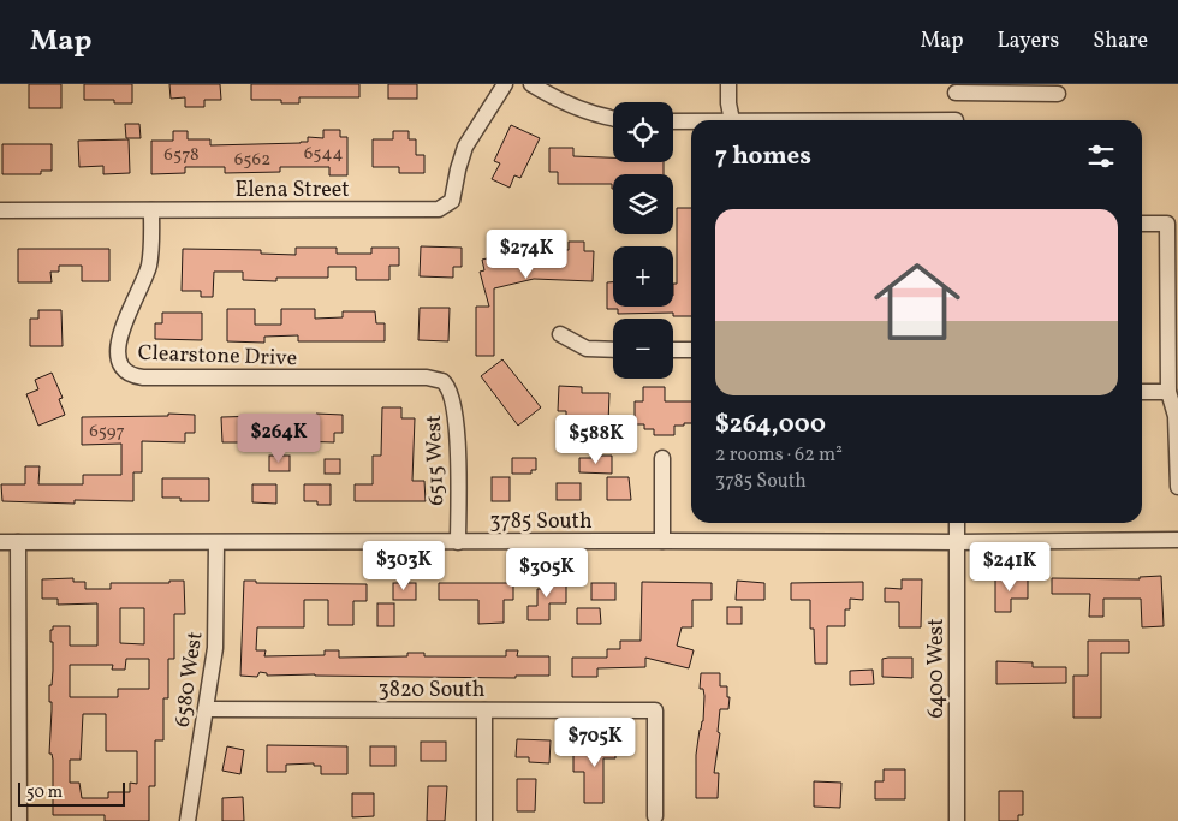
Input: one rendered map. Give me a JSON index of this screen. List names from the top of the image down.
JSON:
{
  "streets": {
    "street": [
      "Elena Street",
      "Clearstone Drive",
      "6515 West",
      "3785 South",
      "6400 West",
      "6580 West",
      "3820 South"
    ]
  },
  "crossings": [
    ["Elena Street", "Clearstone Drive"],
    ["Clearstone Drive", "6515 West"],
    ["6515 West", "3785 South"],
    ["3785 South", "6400 West"],
    ["3785 South", "6580 West"],
    ["6580 West", "3820 South"]
  ],
  "house_numbers": [
    "6544",
    "6578",
    "6562",
    "6597"
  ],
  "scale_bar": "50 m",
  "page": {
    "header": "Map",
    "nav": ["Map", "Layers", "Share"],
    "map_buttons": ["+", "−"],
    "heading": "7 homes",
    "list": [
      {
        "name": "$264,000",
        "note": "2 rooms · 62 m² · 3785 South"
      }
    ],
    "price": [
      "$274K",
      "$264K",
      "$588K",
      "$303K",
      "$241K",
      "$305K",
      "$705K"
    ],
    "scale": "50 m"
  }
}
